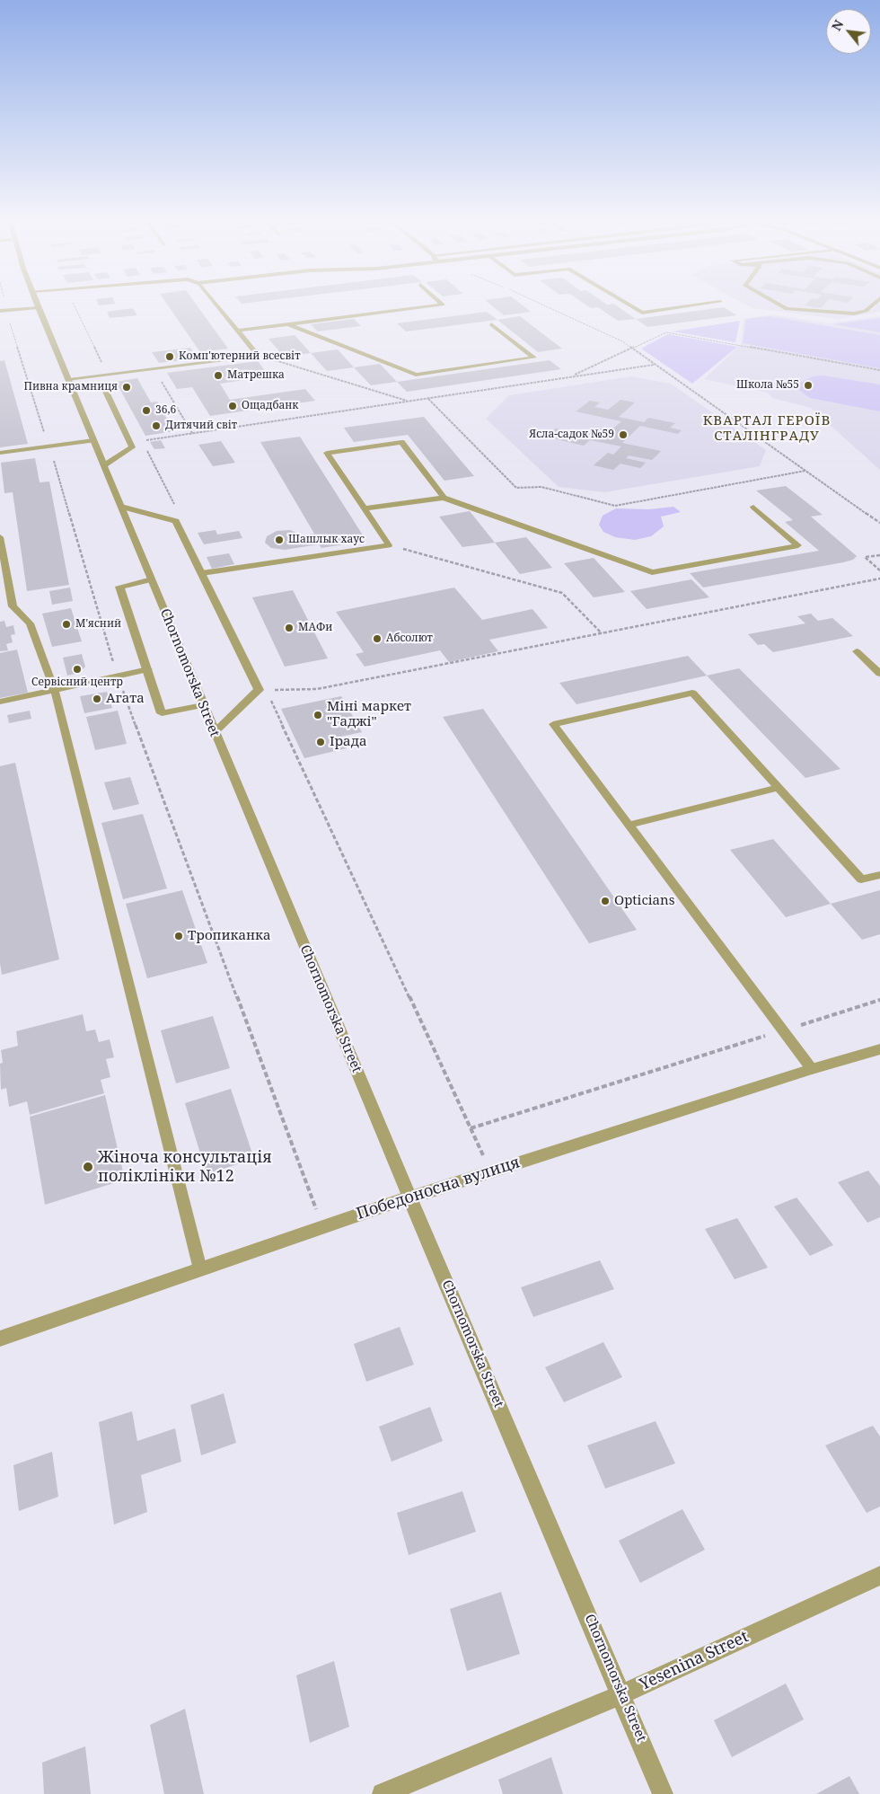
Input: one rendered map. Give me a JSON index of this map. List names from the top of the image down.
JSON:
{
  "streets": {
    "street": ["Chornomorska Street", "Победоносна вулиця", "Yesenina Street"]
  },
  "crossings": [
    ["Chornomorska Street", "Победоносна вулиця"],
    ["Chornomorska Street", "Yesenina Street"]
  ],
  "districts": ["КВАРТАЛ ГЕРОЇВ СТАЛІНГРАДУ"],
  "places": [
    "Комп'ютерний всесвіт",
    "Матрешка",
    "Школа №55",
    "Пивна крамниця",
    "Ощадбанк",
    "36,6",
    "Дитячий світ",
    "Ясла-садок №59",
    "Шашлык хаус",
    "М'ясний",
    "МАФи",
    "Абсолют",
    "Сервісний центр",
    "Агата",
    "Міні маркет \"Гаджі\"",
    "Ірада",
    "Opticians",
    "Тропиканка",
    "Жіноча консультація поліклініки №12"
  ],
  "north": "top left"
}
